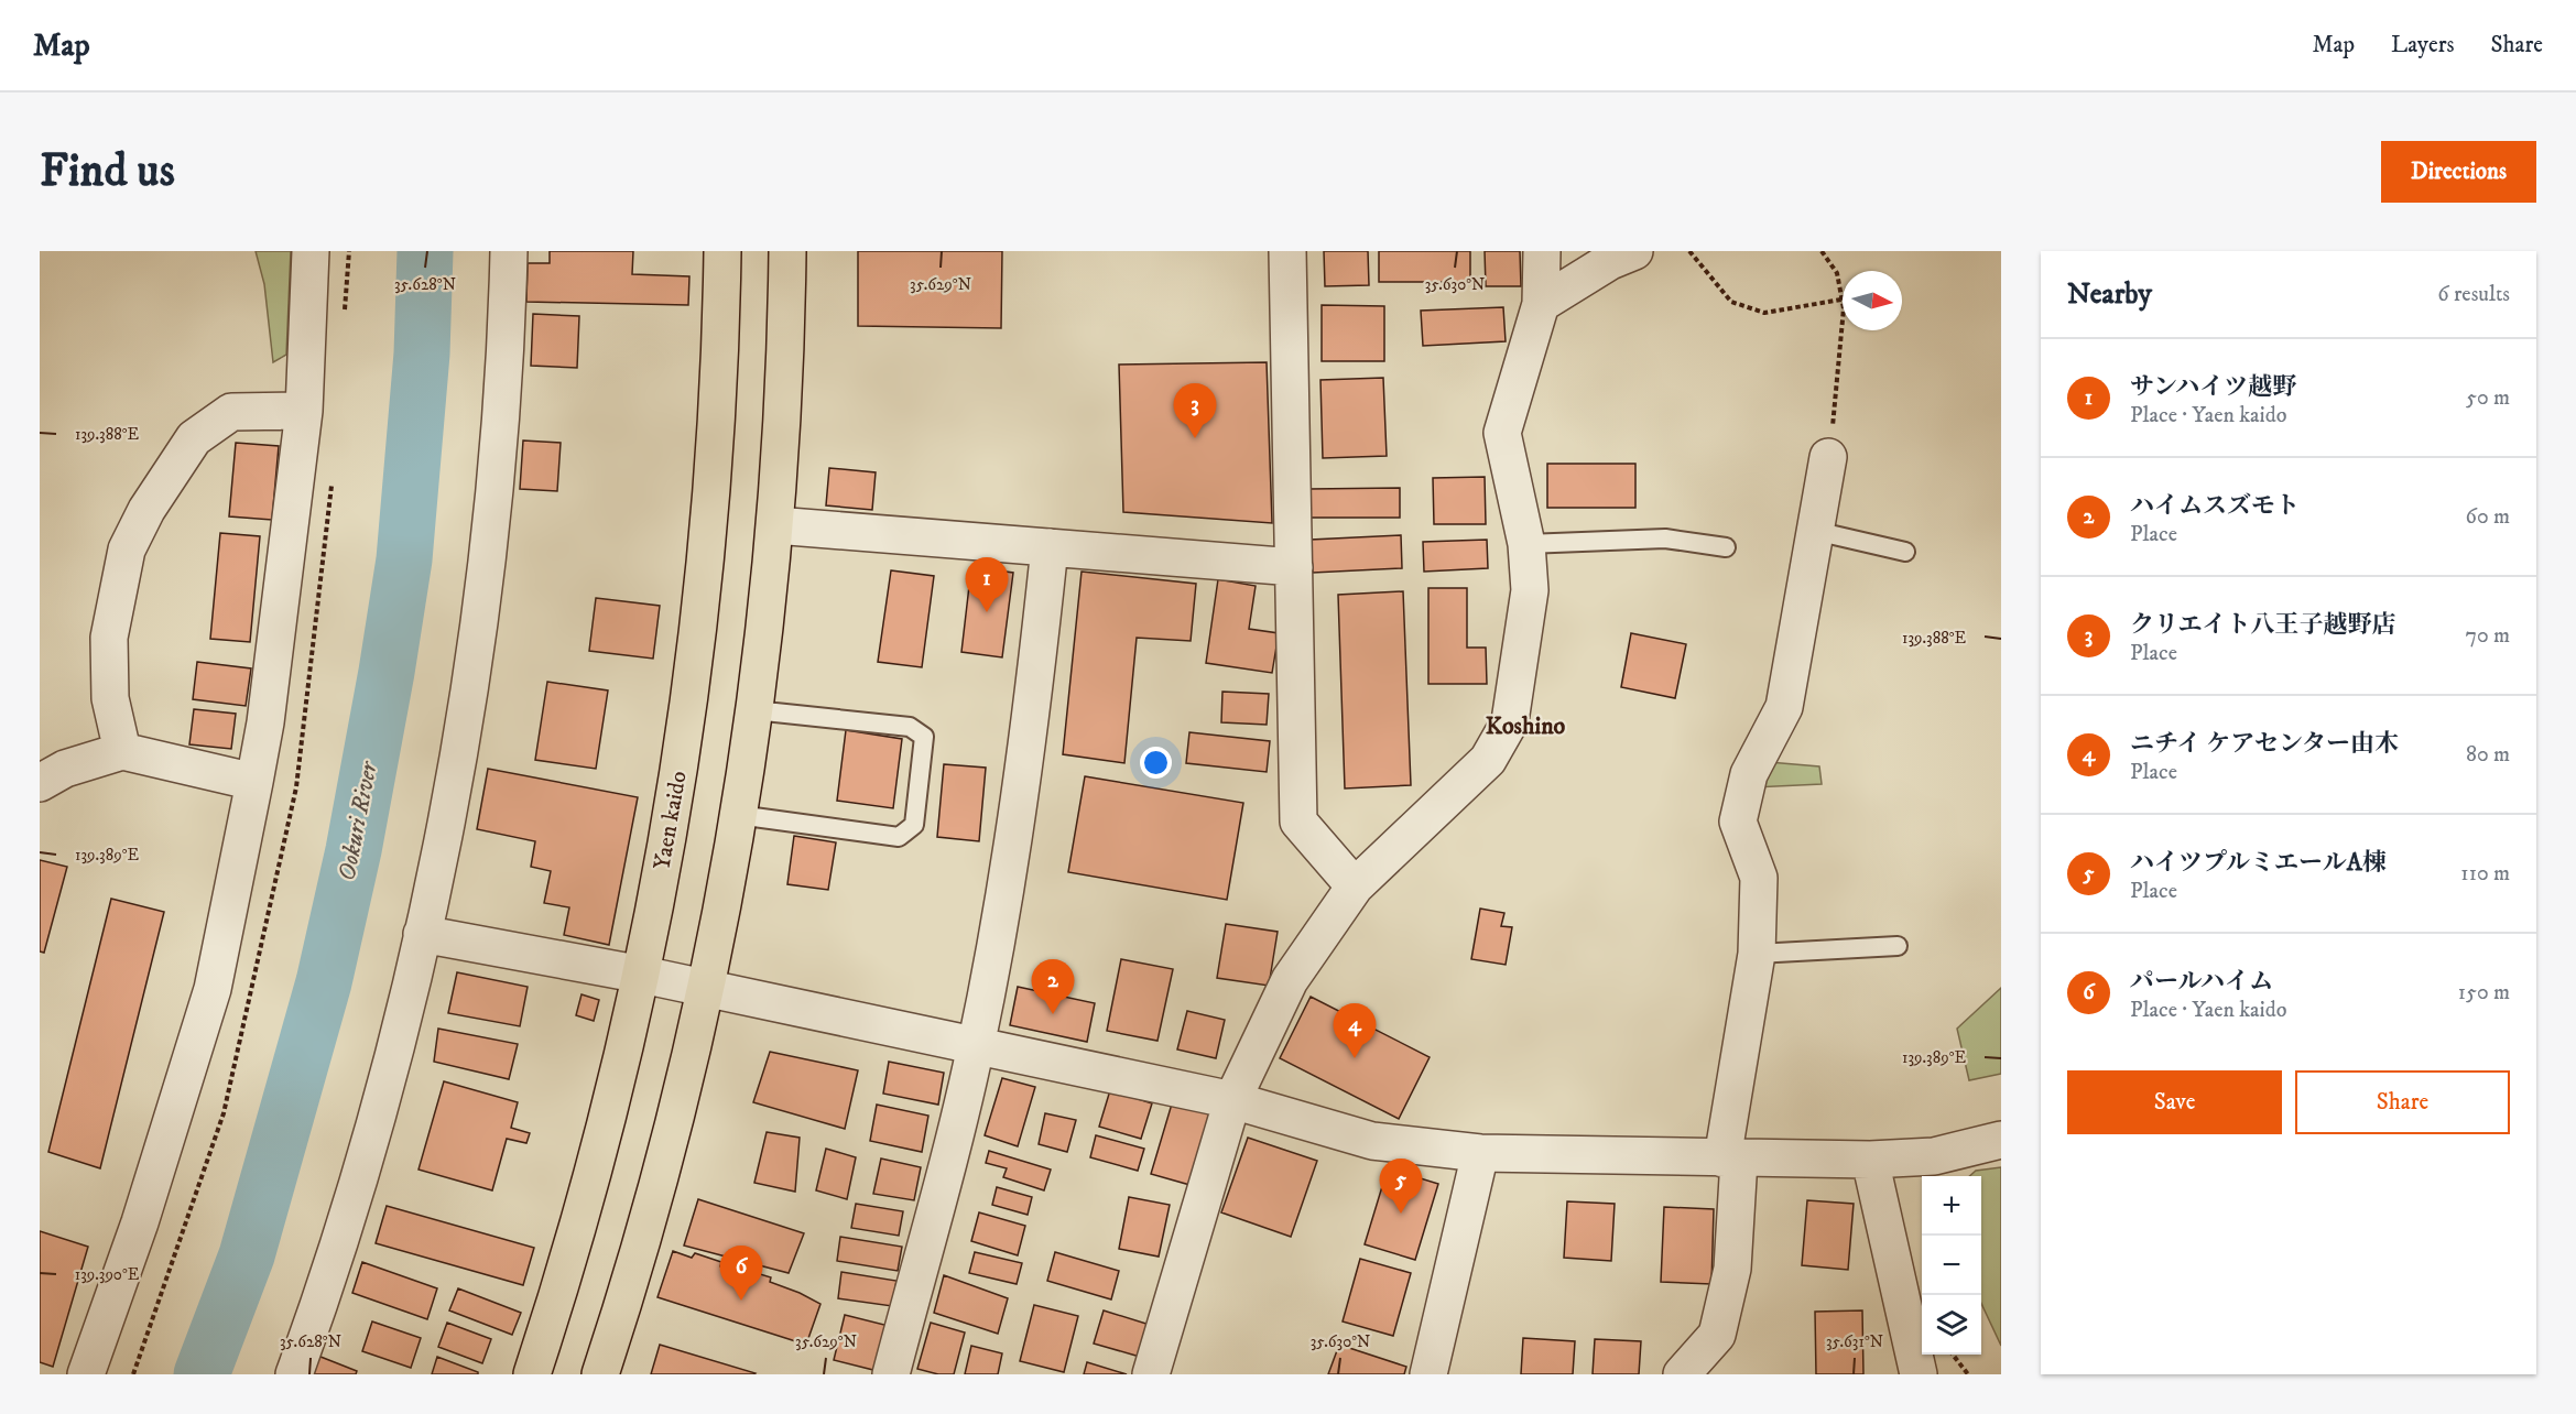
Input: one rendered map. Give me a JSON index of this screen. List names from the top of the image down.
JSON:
{
  "streets": {
    "main road": ["Yaen kaido"]
  },
  "districts": ["Koshino"],
  "water": ["Ookuri River"],
  "north": "right",
  "page": {
    "header": "Map",
    "nav": ["Map", "Layers", "Share"],
    "buttons": [
      "Directions",
      ["Save", "Share"]
    ],
    "title": "Find us",
    "heading": ["Nearby", "6 results"],
    "list": [
      {
        "mark": "1",
        "name": "サンハイツ越野",
        "note": "Place · Yaen kaido",
        "value": "50 m"
      },
      {
        "mark": "2",
        "name": "ハイムスズモト",
        "note": "Place",
        "value": "60 m"
      },
      {
        "mark": "3",
        "name": "クリエイト八王子越野店",
        "note": "Place",
        "value": "70 m"
      },
      {
        "mark": "4",
        "name": "ニチイ ケアセンター由木",
        "note": "Place",
        "value": "80 m"
      },
      {
        "mark": "5",
        "name": "ハイツプルミエールA棟",
        "note": "Place",
        "value": "110 m"
      },
      {
        "mark": "6",
        "name": "パールハイム",
        "note": "Place · Yaen kaido",
        "value": "150 m"
      }
    ],
    "pins": [
      "3",
      "1",
      "2",
      "4",
      "5",
      "6"
    ],
    "map_buttons": ["+", "−"]
  },
  "coordinates": [
    "35.628°N",
    "35.629°N",
    "35.630°N",
    "139.388°E",
    "139.389°E",
    "139.390°E",
    "35.631°N"
  ]
}
